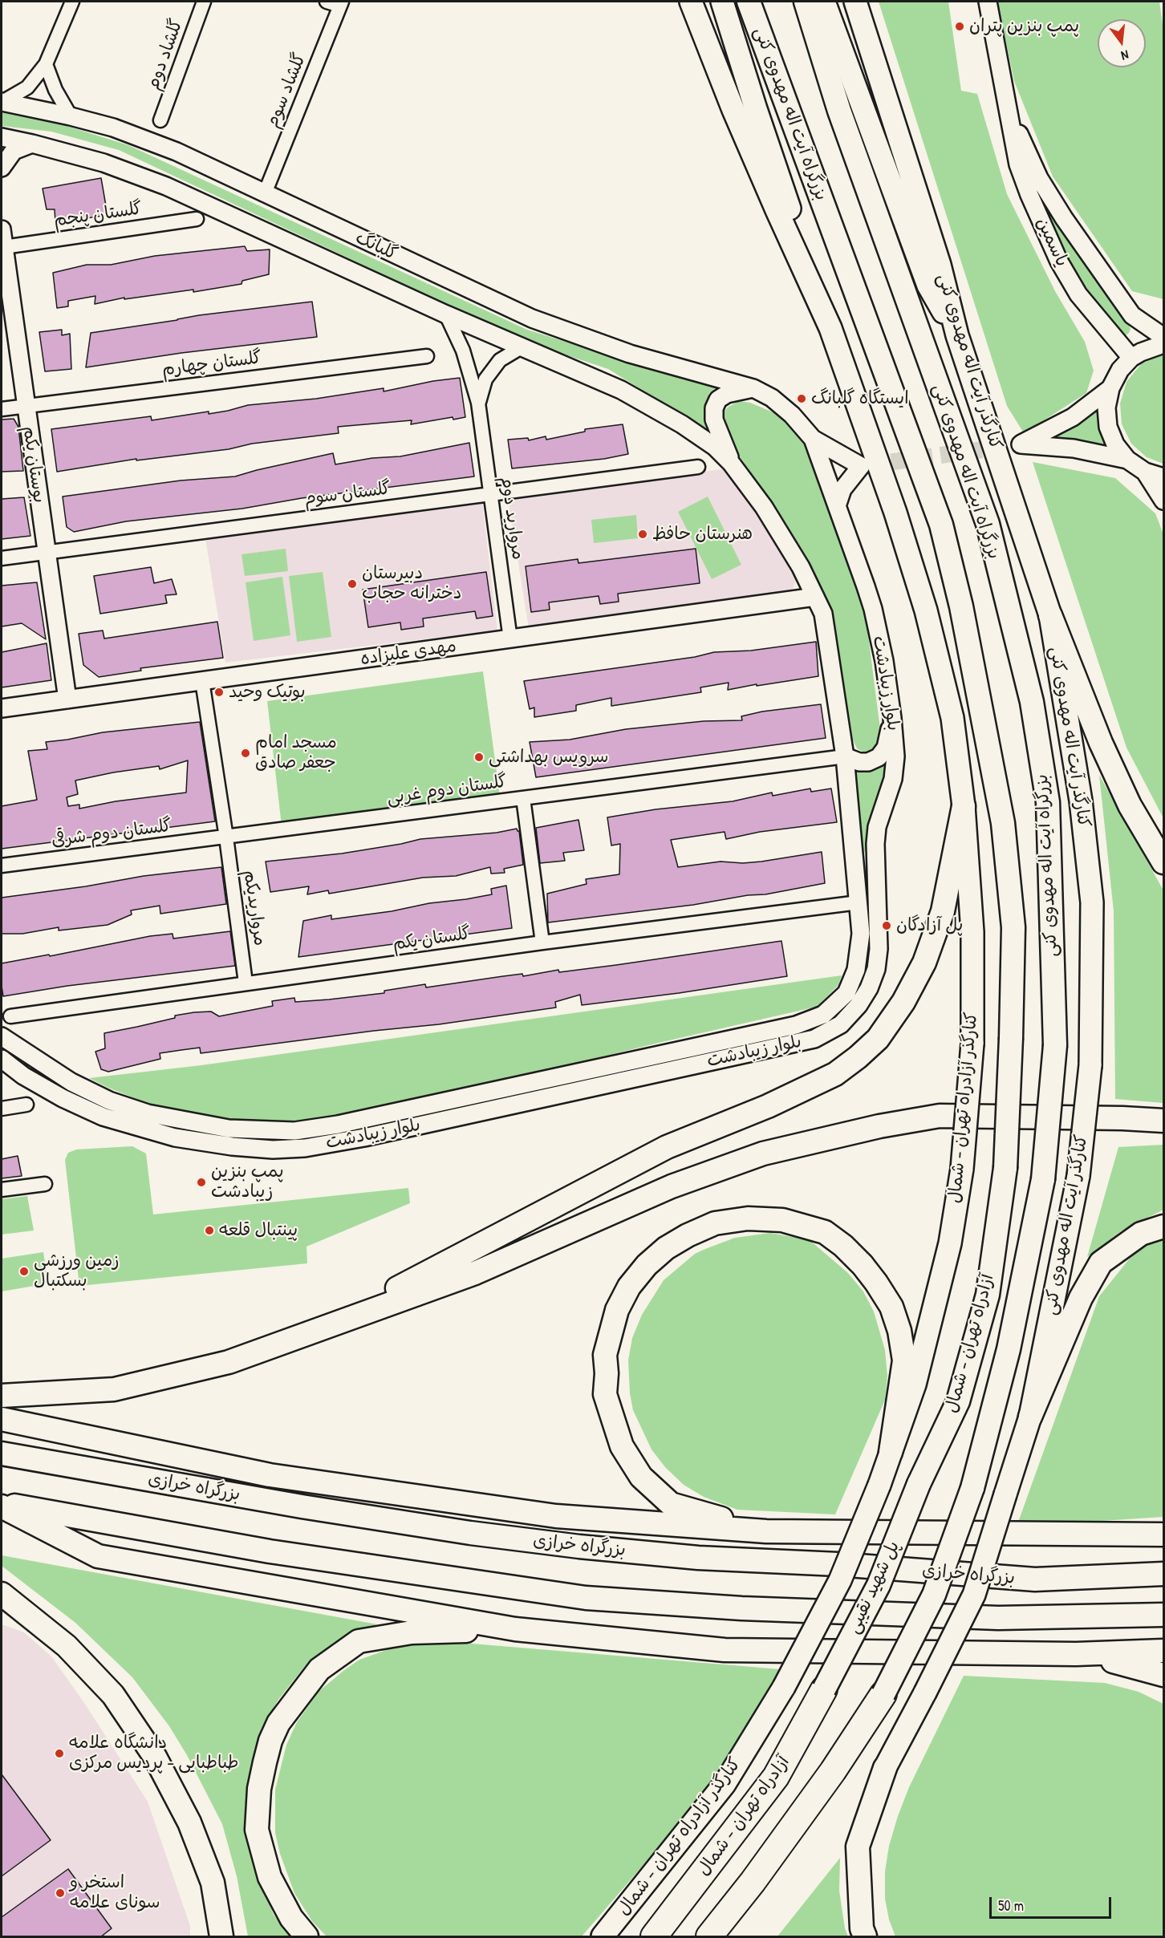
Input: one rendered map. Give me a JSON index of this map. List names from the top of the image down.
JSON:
{
  "streets": {
    "highway": [
      "بزرگراه آیت اله مهدوی کنی",
      "آزادراه تهران - شمال",
      "بزرگراه خرازی",
      "پل شهید نقیبی"
    ],
    "main road": ["کنارگذر آیت اله مهدوی کنی", "کنارگذر آزادراه تهران - شمال"],
    "street": [
      "گلشاد دوم",
      "گلشاد سوم",
      "گلستان پنجم",
      "یاسمین",
      "گلبانگ",
      "گلستان چهارم",
      "بوستان یکم",
      "گلستان سوم",
      "مروارید دوم",
      "مهدی علیزاده",
      "بلوار زیبادشت",
      "گلستان دوم غربی",
      "گلستان دوم شرقی",
      "مرواریدیکم",
      "گلستان یکم"
    ]
  },
  "crossings": [
    ["گلشاد سوم", "گلبانگ"],
    ["بزرگراه آیت اله مهدوی کنی", "آزادراه تهران - شمال"],
    ["گلستان پنجم", "بوستان یکم"],
    ["گلبانگ", "مروارید دوم"],
    ["گلبانگ", "بلوار زیبادشت"],
    ["گلستان چهارم", "بوستان یکم"],
    ["بوستان یکم", "گلستان سوم"],
    ["بوستان یکم", "مهدی علیزاده"],
    ["گلستان سوم", "مروارید دوم"],
    ["مروارید دوم", "مهدی علیزاده"],
    ["مهدی علیزاده", "بلوار زیبادشت"],
    ["مهدی علیزاده", "مرواریدیکم"],
    ["بلوار زیبادشت", "گلستان دوم غربی"],
    ["بلوار زیبادشت", "گلستان یکم"],
    ["گلستان دوم غربی", "گلستان دوم شرقی"],
    ["گلستان دوم غربی", "مرواریدیکم"],
    ["گلستان دوم شرقی", "مرواریدیکم"],
    ["مرواریدیکم", "گلستان یکم"],
    ["کنارگذر آزادراه تهران - شمال", "پل شهید نقیبی"],
    ["آزادراه تهران - شمال", "پل شهید نقیبی"]
  ],
  "places": [
    "پمپ بنزین پتران",
    "ایستگاه گلبانگ",
    "هنرستان حافظ",
    "دبیرستان دخترانه حجاب",
    "بوتیک وحید",
    "مسجد امام جعفر صادق",
    "سرویس بهداشتی",
    "پل آزادگان",
    "پمپ بنزین زیبادشت",
    "پینتبال قلعه",
    "زمین ورزشی بسکتبال",
    "دانشگاه علامه طباطبایی - پردیس مرکزی",
    "استخر و سونای علامه"
  ],
  "scale_bar": "50 m",
  "north": "bottom"
}
